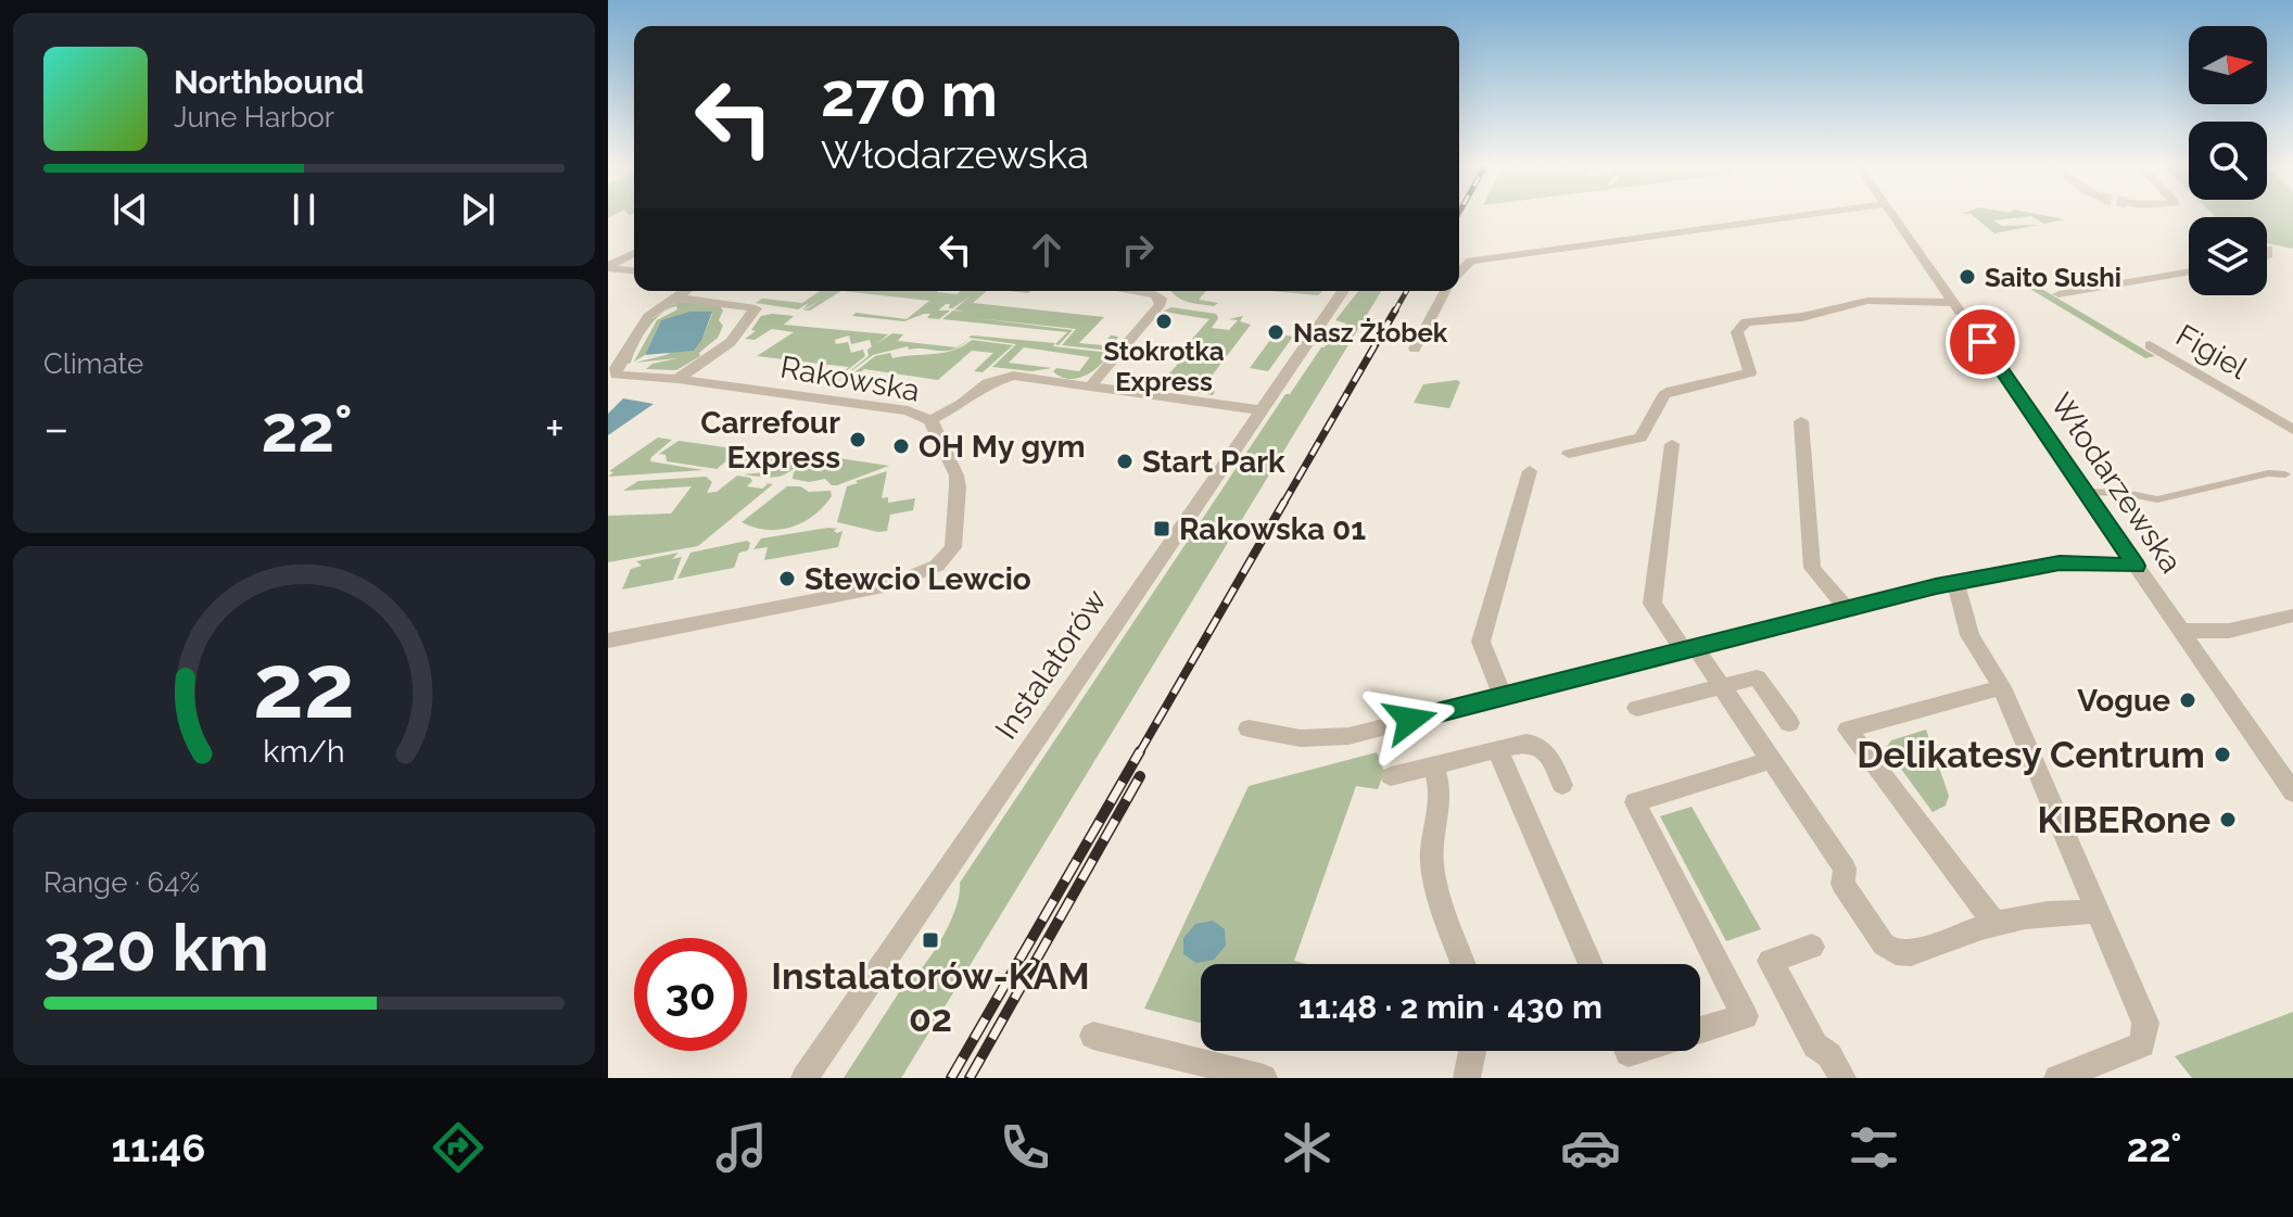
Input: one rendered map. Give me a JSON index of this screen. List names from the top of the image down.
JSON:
{
  "streets": {
    "street": [
      "Figiel",
      "Rakowska",
      "Włodarzewska",
      "Instalatorów"
    ]
  },
  "crossings": [
    ["Rakowska", "Instalatorów"]
  ],
  "places": {
    "other": [
      "Saito Sushi",
      "Stokrotka Express",
      "Nasz Żłobek",
      "Carrefour Express",
      "OH My gym",
      "Start Park",
      "Stewcio Lewcio",
      "Vogue",
      "Delikatesy Centrum",
      "KIBERone"
    ],
    "transit": ["Rakowska 01", "Instalatorów-KAM 02"]
  },
  "north": "right",
  "page": {
    "turn": ["270 m", "Włodarzewska"],
    "song": ["Northbound", "June Harbor"],
    "tile": [
      "Climate",
      ["Range · 64%", "320 km"]
    ],
    "heat": ["−", "22°", "+"],
    "limit": "30",
    "trip": "11:48 · 2 min · 430 m",
    "tabs": ["11:46", "22°"],
    "gauge": ["22", "km/h"]
  }
}
